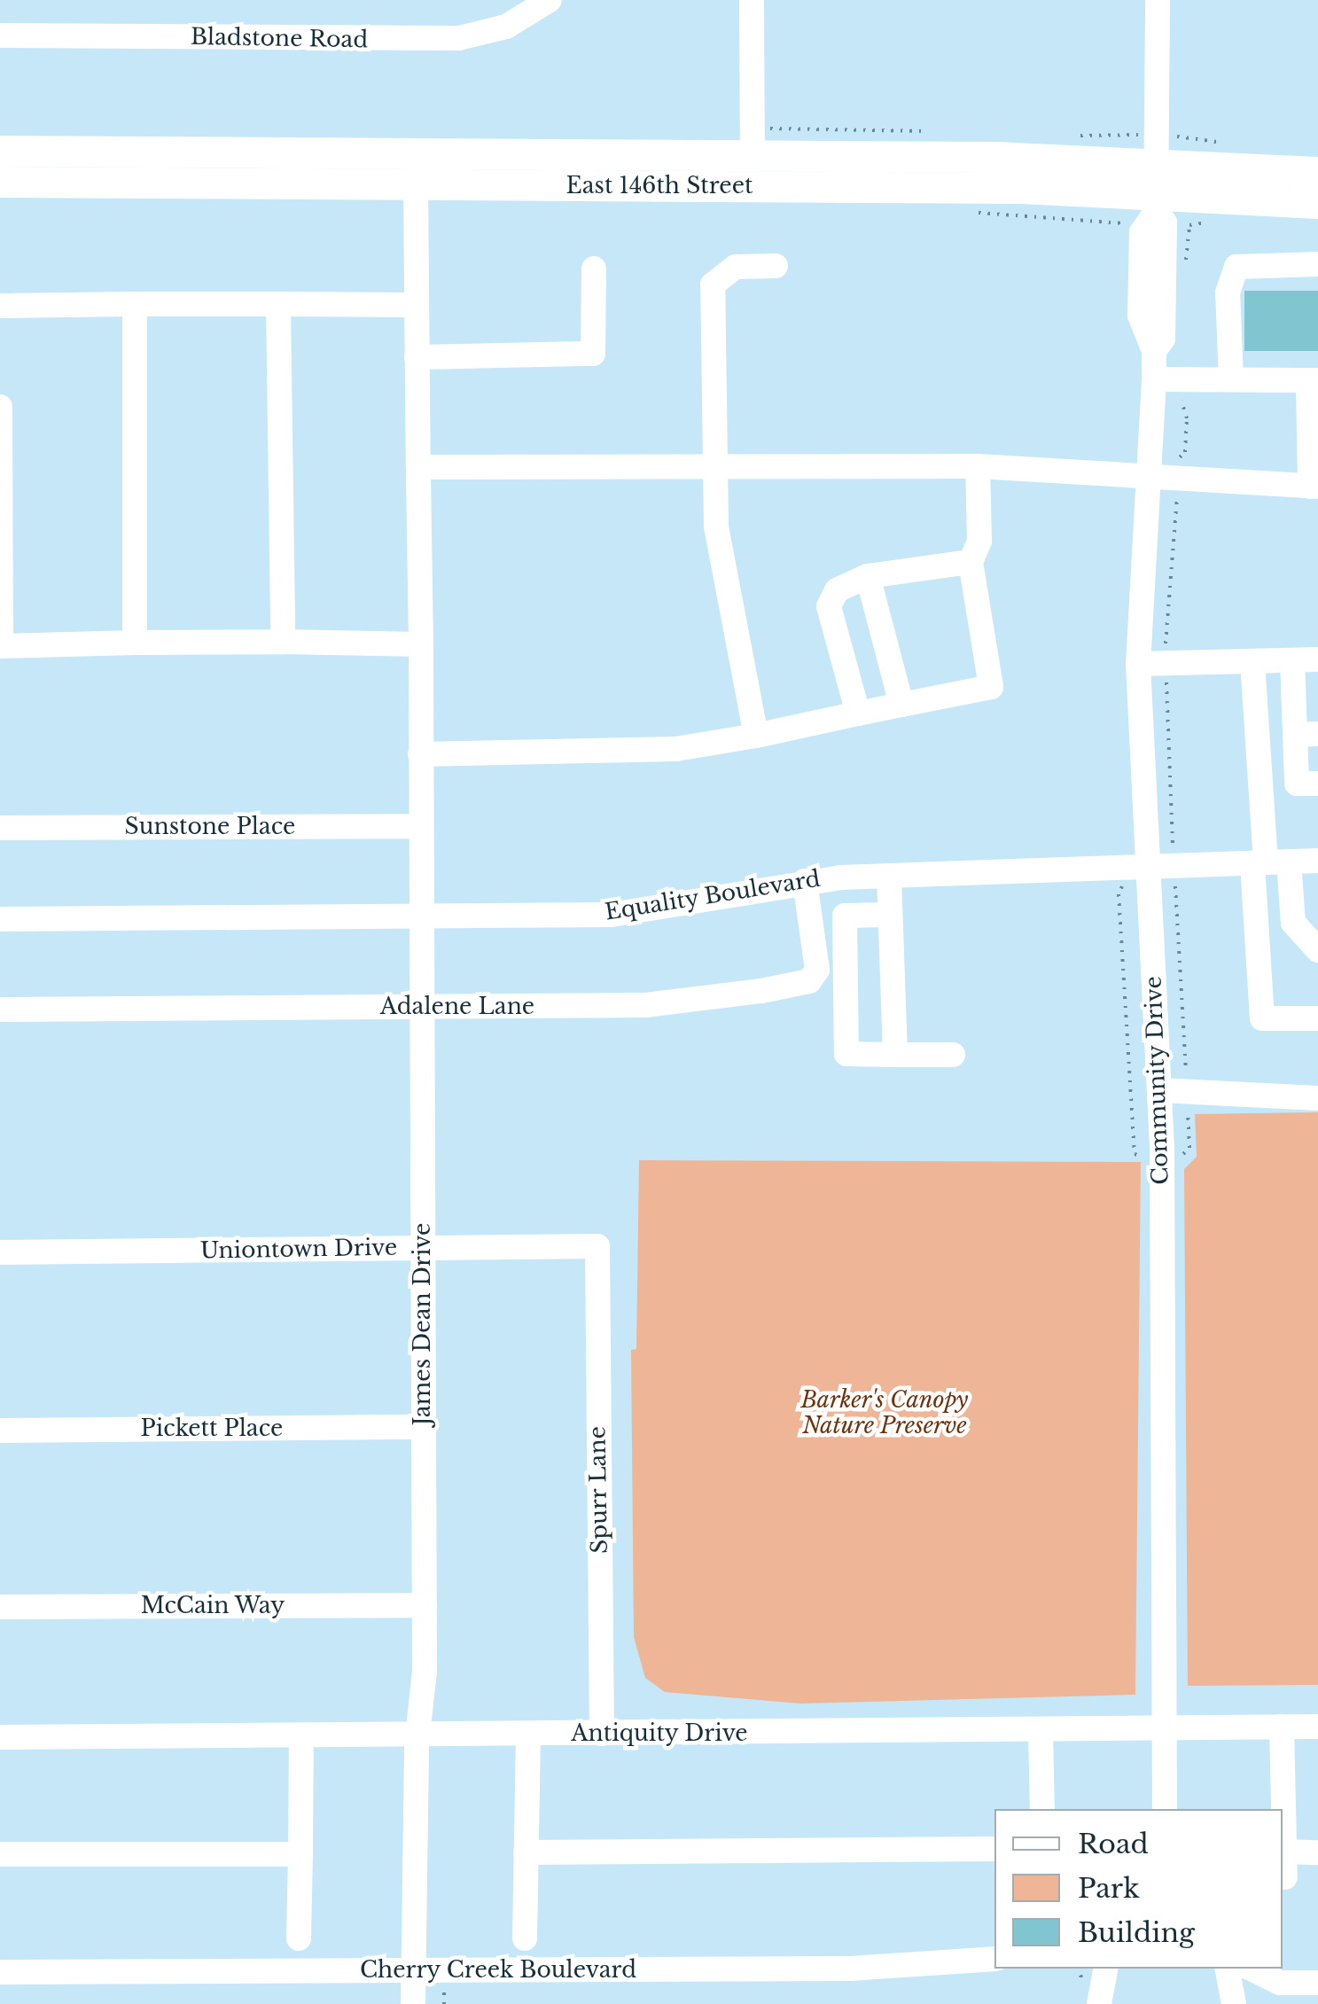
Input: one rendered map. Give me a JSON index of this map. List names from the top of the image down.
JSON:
{
  "streets": {
    "main road": ["East 146th Street"],
    "street": [
      "Bladstone Road",
      "Sunstone Place",
      "Equality Boulevard",
      "Adalene Lane",
      "Community Drive",
      "Uniontown Drive",
      "James Dean Drive",
      "Pickett Place",
      "Spurr Lane",
      "McCain Way",
      "Antiquity Drive",
      "Cherry Creek Boulevard"
    ]
  },
  "crossings": [
    ["East 146th Street", "Community Drive"],
    ["East 146th Street", "James Dean Drive"],
    ["Sunstone Place", "James Dean Drive"],
    ["Equality Boulevard", "Adalene Lane"],
    ["Equality Boulevard", "Community Drive"],
    ["Equality Boulevard", "James Dean Drive"],
    ["Adalene Lane", "James Dean Drive"],
    ["Community Drive", "Antiquity Drive"],
    ["Uniontown Drive", "James Dean Drive"],
    ["Uniontown Drive", "Spurr Lane"],
    ["James Dean Drive", "Pickett Place"],
    ["James Dean Drive", "McCain Way"],
    ["James Dean Drive", "Antiquity Drive"],
    ["James Dean Drive", "Cherry Creek Boulevard"],
    ["Spurr Lane", "Antiquity Drive"]
  ],
  "parks": ["Barker's Canopy Nature Preserve"],
  "legend": ["Road", "Park", "Building"]
}
